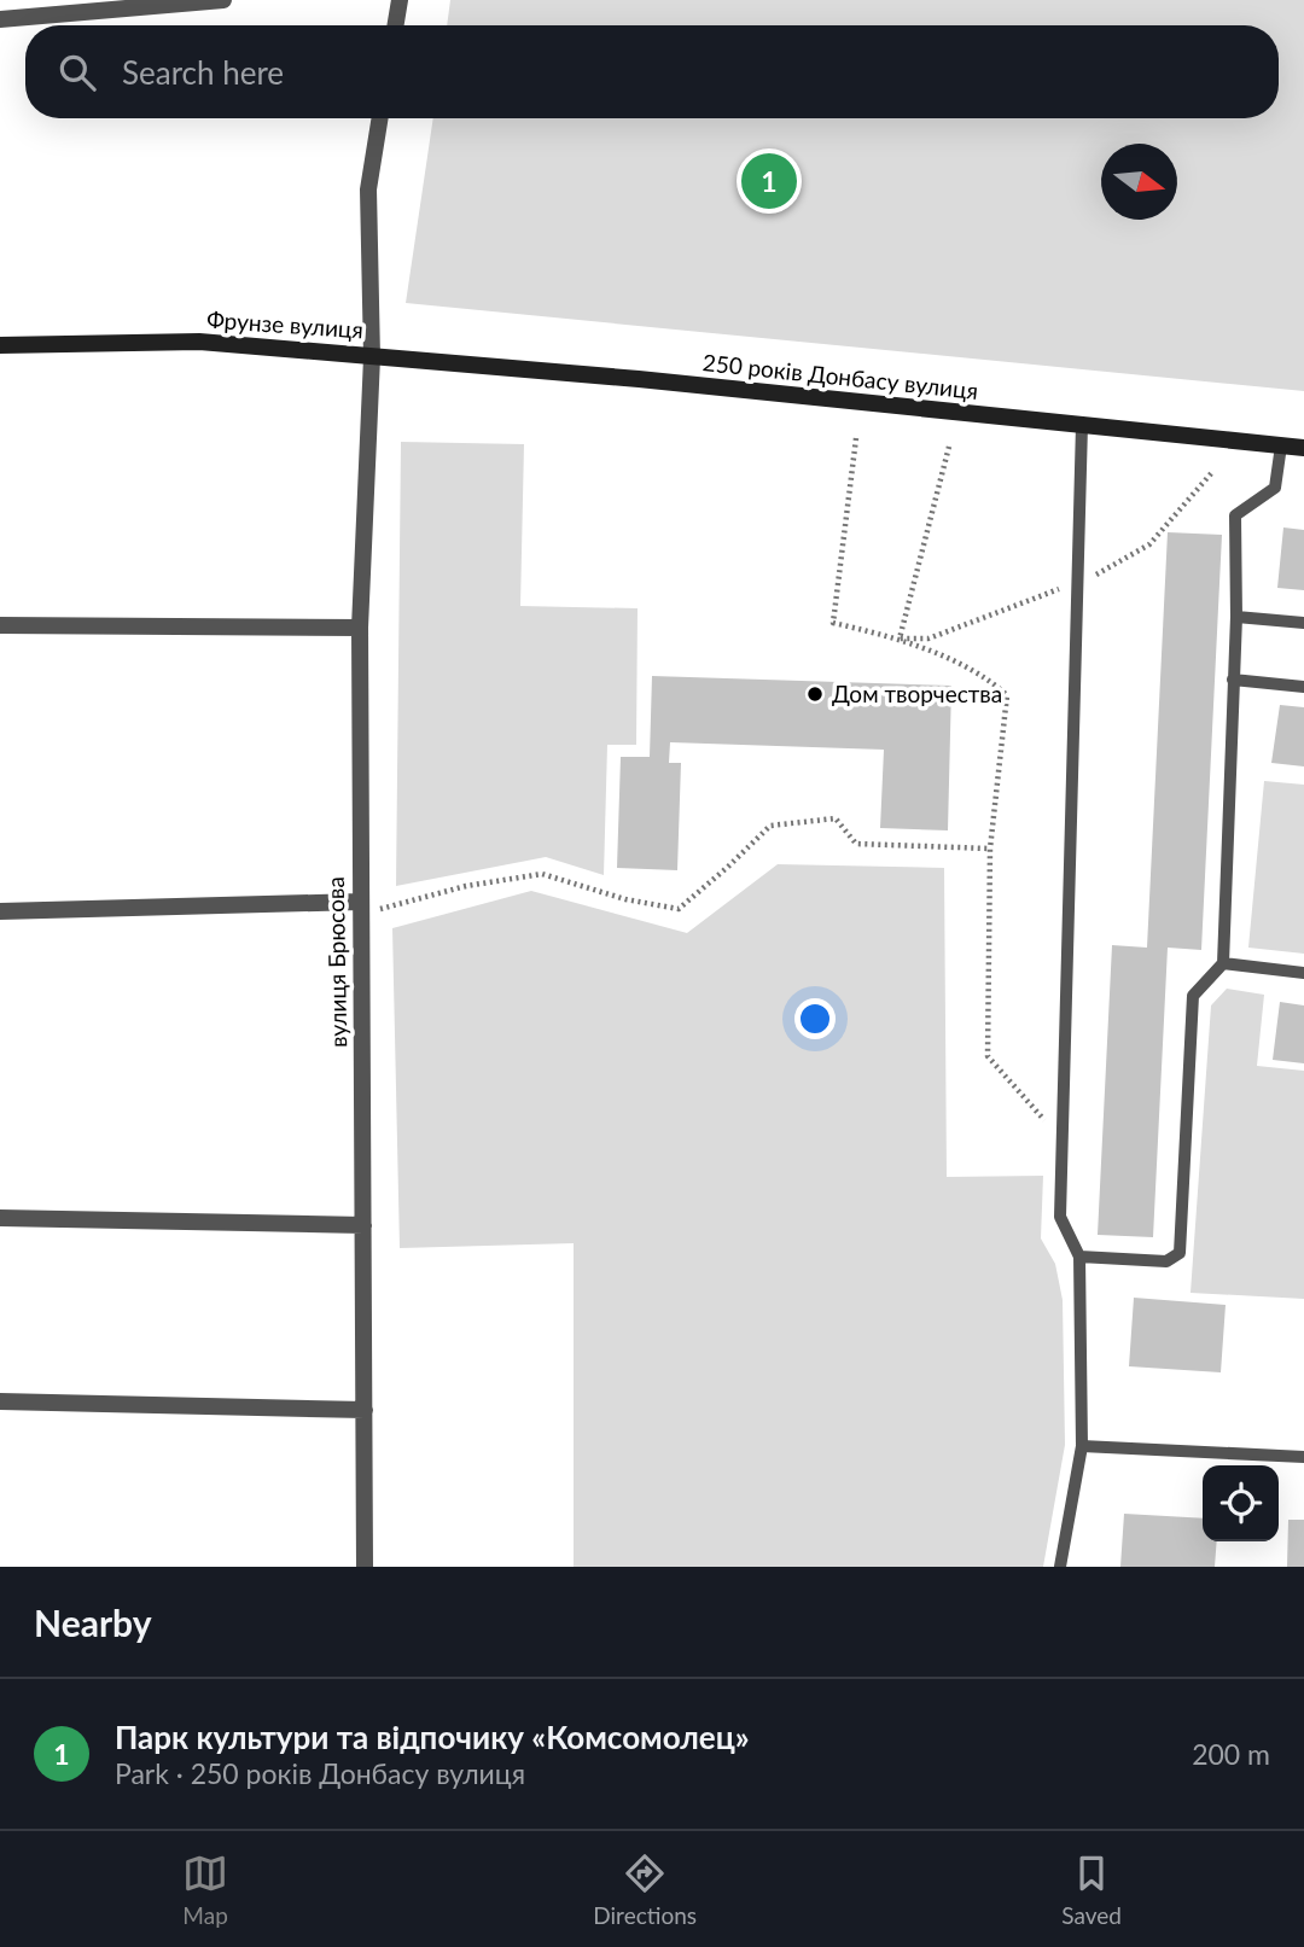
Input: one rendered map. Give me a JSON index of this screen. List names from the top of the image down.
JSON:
{
  "streets": {
    "street": ["Фрунзе вулиця", "250 років Донбасу вулиця", "вулиця Брюсова"]
  },
  "crossings": [
    ["Фрунзе вулиця", "250 років Донбасу вулиця"],
    ["Фрунзе вулиця", "вулиця Брюсова"],
    ["250 років Донбасу вулиця", "вулиця Брюсова"]
  ],
  "places": ["Дом творчества"],
  "north": "right",
  "page": {
    "search": "Search here",
    "pins": "1",
    "heading": "Nearby",
    "list": [
      {
        "mark": "1",
        "name": "Парк культури та відпочику «Комсомолец»",
        "note": "Park · 250 років Донбасу вулиця",
        "value": "200 m"
      }
    ],
    "nav": ["Map", "Directions", "Saved"]
  }
}
